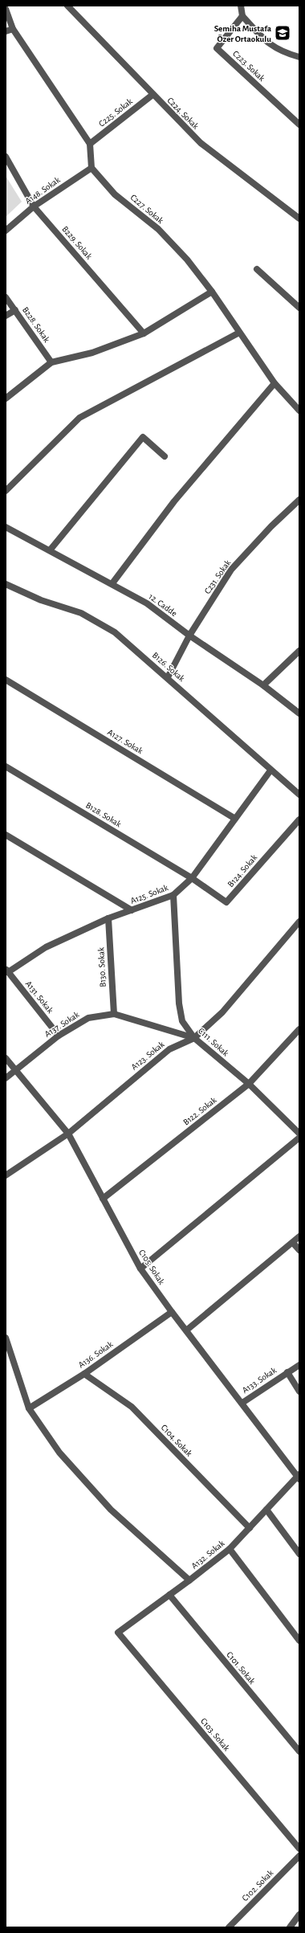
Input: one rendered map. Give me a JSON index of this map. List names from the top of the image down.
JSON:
{
  "streets": {
    "street": [
      "C223. Sokak",
      "C225. Sokak",
      "C224. Sokak",
      "A148. Sokak",
      "C227. Sokak",
      "B229. Sokak",
      "B228. Sokak",
      "C231. Sokak",
      "12. Cadde",
      "B126. Sokak",
      "A127. Sokak",
      "B128. Sokak",
      "B124. Sokak",
      "A125. Sokak",
      "B130. Sokak",
      "A131. Sokak",
      "A137. Sokak",
      "C111. Sokak",
      "A123. Sokak",
      "B122. Sokak",
      "C105. Sokak",
      "A136. Sokak",
      "A133. Sokak",
      "C104. Sokak",
      "A132. Sokak",
      "C101. Sokak",
      "C103. Sokak",
      "C102. Sokak"
    ]
  },
  "crossings": [
    ["C225. Sokak", "C224. Sokak"],
    ["A148. Sokak", "C227. Sokak"],
    ["A148. Sokak", "B229. Sokak"],
    ["C231. Sokak", "12. Cadde"],
    ["C231. Sokak", "B126. Sokak"],
    ["B126. Sokak", "A125. Sokak"],
    ["A127. Sokak", "A125. Sokak"],
    ["B128. Sokak", "B124. Sokak"],
    ["B128. Sokak", "A125. Sokak"],
    ["B124. Sokak", "A125. Sokak"],
    ["A125. Sokak", "B130. Sokak"],
    ["A125. Sokak", "A131. Sokak"],
    ["A125. Sokak", "C111. Sokak"],
    ["B130. Sokak", "A137. Sokak"],
    ["A131. Sokak", "A137. Sokak"],
    ["A137. Sokak", "C111. Sokak"],
    ["A137. Sokak", "A123. Sokak"],
    ["A137. Sokak", "C105. Sokak"],
    ["C111. Sokak", "A123. Sokak"],
    ["C111. Sokak", "B122. Sokak"],
    ["A123. Sokak", "C105. Sokak"],
    ["B122. Sokak", "C105. Sokak"],
    ["C105. Sokak", "A136. Sokak"],
    ["C105. Sokak", "A133. Sokak"],
    ["C105. Sokak", "A132. Sokak"],
    ["A136. Sokak", "C104. Sokak"],
    ["C104. Sokak", "A132. Sokak"],
    ["A132. Sokak", "C101. Sokak"],
    ["A132. Sokak", "C103. Sokak"]
  ],
  "places": {
    "school or university": ["Semiha Mustafa Özer Ortaokulu"]
  }
}
